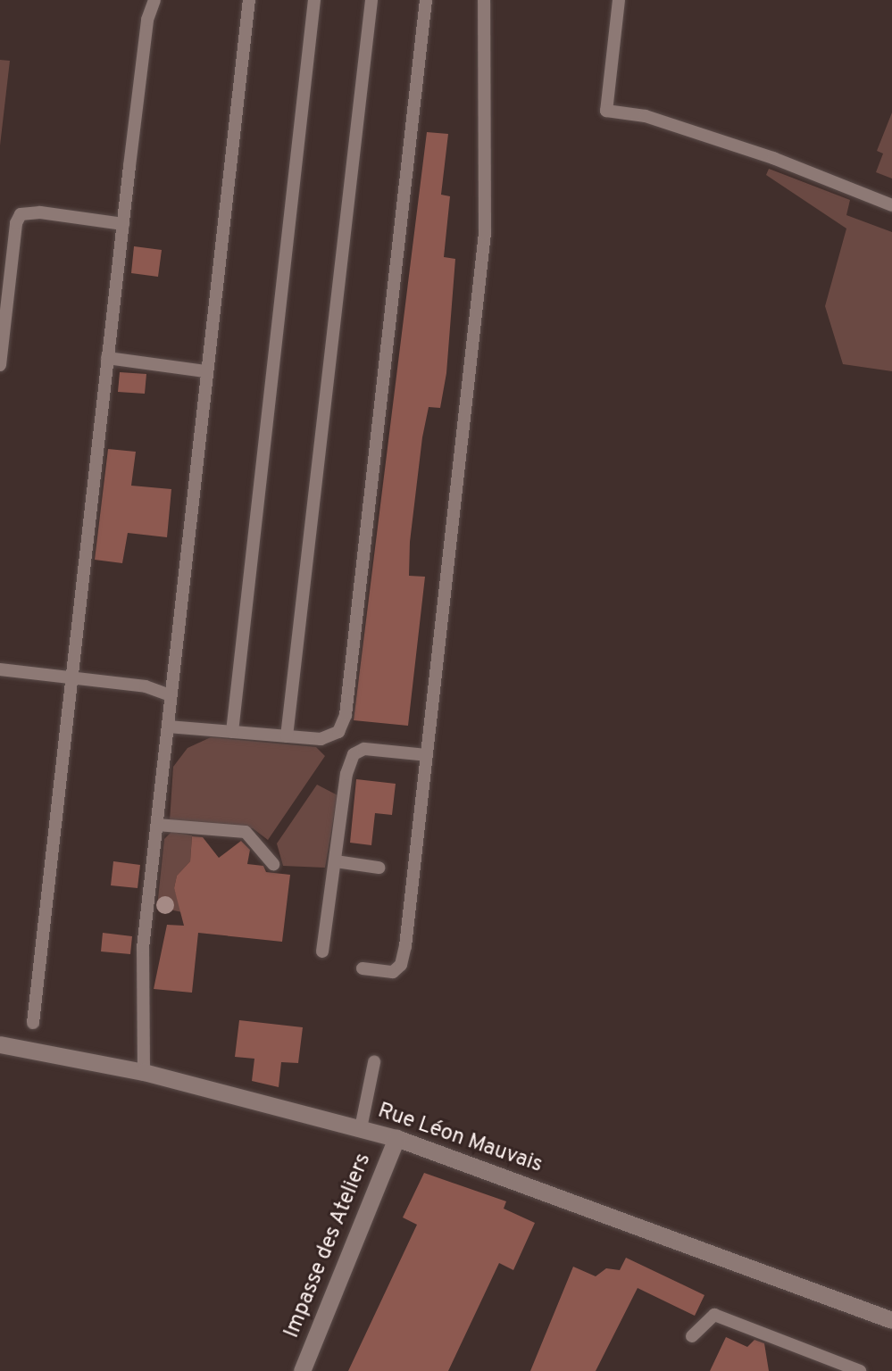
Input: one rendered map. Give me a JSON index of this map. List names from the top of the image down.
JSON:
{
  "streets": {
    "street": ["Rue Léon Mauvais", "Impasse des Ateliers"]
  },
  "crossings": [
    ["Rue Léon Mauvais", "Impasse des Ateliers"]
  ]
}
